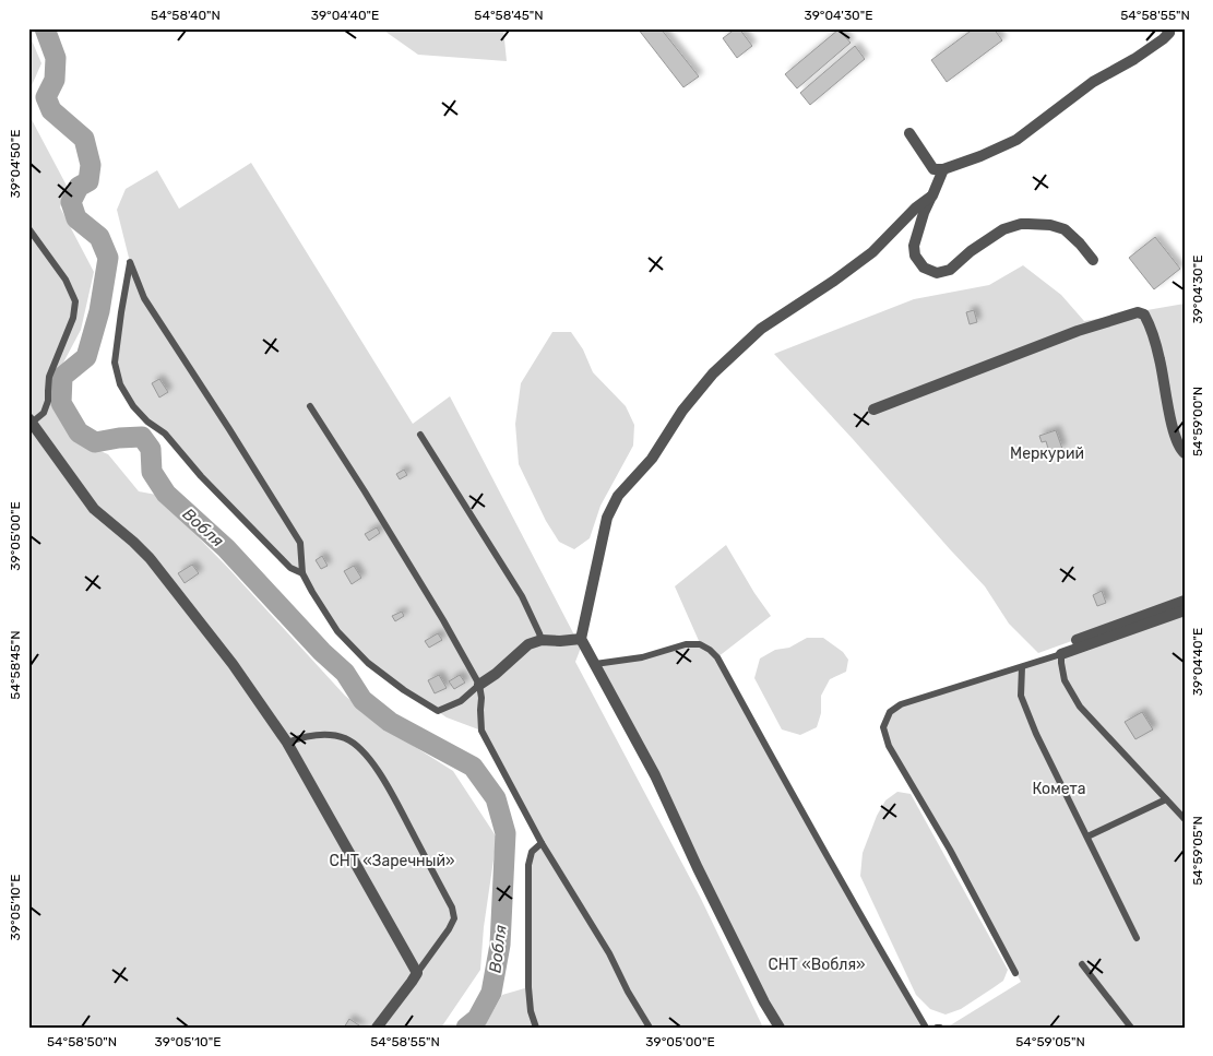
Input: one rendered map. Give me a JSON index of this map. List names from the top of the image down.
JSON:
{
  "water": ["Вобля"],
  "parks": [
    "Меркурий",
    "Комета",
    "СНТ «Заречный»",
    "СНТ «Вобля»"
  ],
  "coordinates": [
    "54°58'40\"N",
    "39°04'40\"E",
    "54°58'45\"N",
    "39°04'30\"E",
    "54°58'55\"N",
    "39°04'50\"E",
    "54°59'00\"N",
    "39°05'00\"E",
    "54°59'05\"N",
    "39°05'10\"E",
    "54°58'50\"N"
  ]
}
